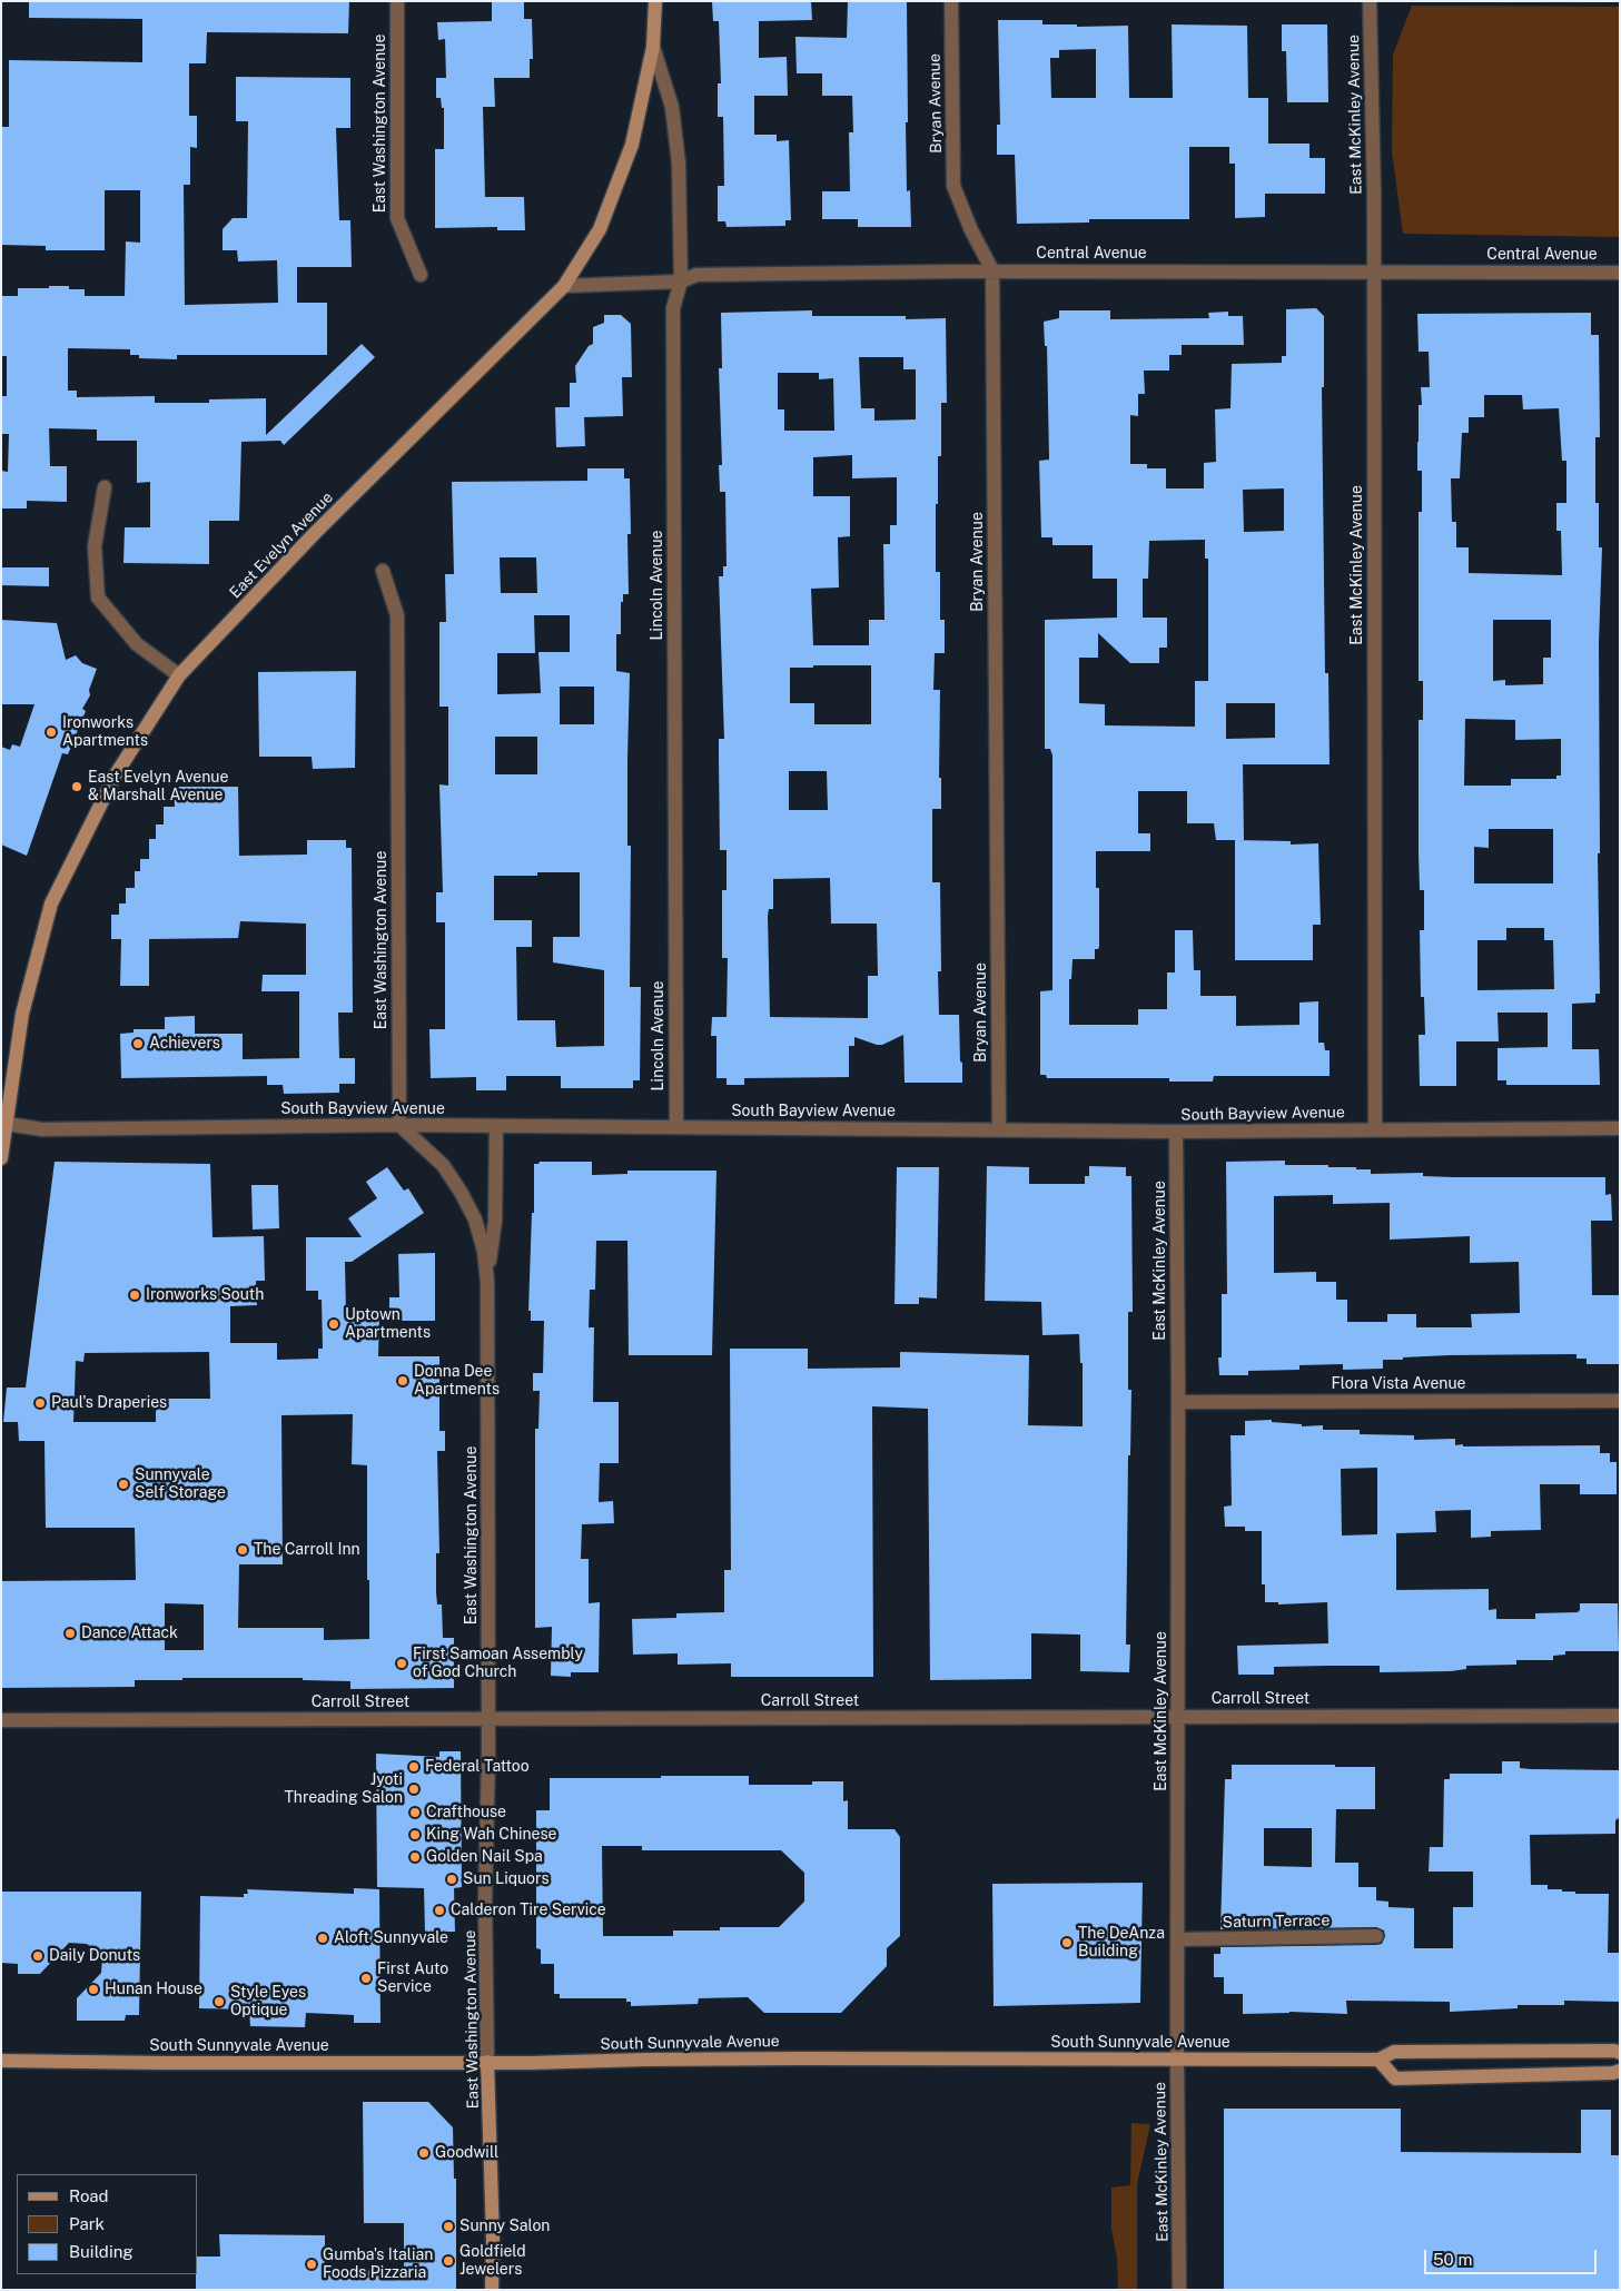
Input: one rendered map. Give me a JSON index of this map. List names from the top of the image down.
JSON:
{
  "streets": {
    "main road": ["East Washington Avenue", "East Evelyn Avenue", "South Sunnyvale Avenue"],
    "street": [
      "Bryan Avenue",
      "East McKinley Avenue",
      "Central Avenue",
      "Lincoln Avenue",
      "South Bayview Avenue",
      "Flora Vista Avenue",
      "Carroll Street",
      "Saturn Terrace"
    ]
  },
  "crossings": [
    ["Bryan Avenue", "Central Avenue"],
    ["Bryan Avenue", "South Bayview Avenue"],
    ["East McKinley Avenue", "Central Avenue"],
    ["East McKinley Avenue", "South Bayview Avenue"],
    ["East McKinley Avenue", "Flora Vista Avenue"],
    ["East McKinley Avenue", "Carroll Street"],
    ["East McKinley Avenue", "Saturn Terrace"],
    ["East McKinley Avenue", "South Sunnyvale Avenue"],
    ["East Washington Avenue", "South Bayview Avenue"],
    ["East Washington Avenue", "Carroll Street"],
    ["East Washington Avenue", "South Sunnyvale Avenue"],
    ["Central Avenue", "East Evelyn Avenue"],
    ["Central Avenue", "Lincoln Avenue"],
    ["East Evelyn Avenue", "Lincoln Avenue"],
    ["East Evelyn Avenue", "South Bayview Avenue"],
    ["Lincoln Avenue", "South Bayview Avenue"]
  ],
  "places": [
    "Ironworks Apartments",
    "East Evelyn Avenue & Marshall Avenue",
    "Achievers",
    "Ironworks South",
    "Uptown Apartments",
    "Donna Dee Apartments",
    "Paul's Draperies",
    "Sunnyvale Self Storage",
    "The Carroll Inn",
    "Dance Attack",
    "First Samoan Assembly of God Church",
    "Federal Tattoo",
    "Jyoti Threading Salon",
    "Crafthouse",
    "King Wah Chinese",
    "Golden Nail Spa",
    "Sun Liquors",
    "Calderon Tire Service",
    "Aloft Sunnyvale",
    "The DeAnza Building",
    "Daily Donuts",
    "First Auto Service",
    "Hunan House",
    "Style Eyes Optique",
    "Goodwill",
    "Sunny Salon",
    "Goldfield Jewelers",
    "Gumba's Italian Foods Pizzaria"
  ],
  "legend": ["Road", "Park", "Building"],
  "scale_bar": "50 m"
}
